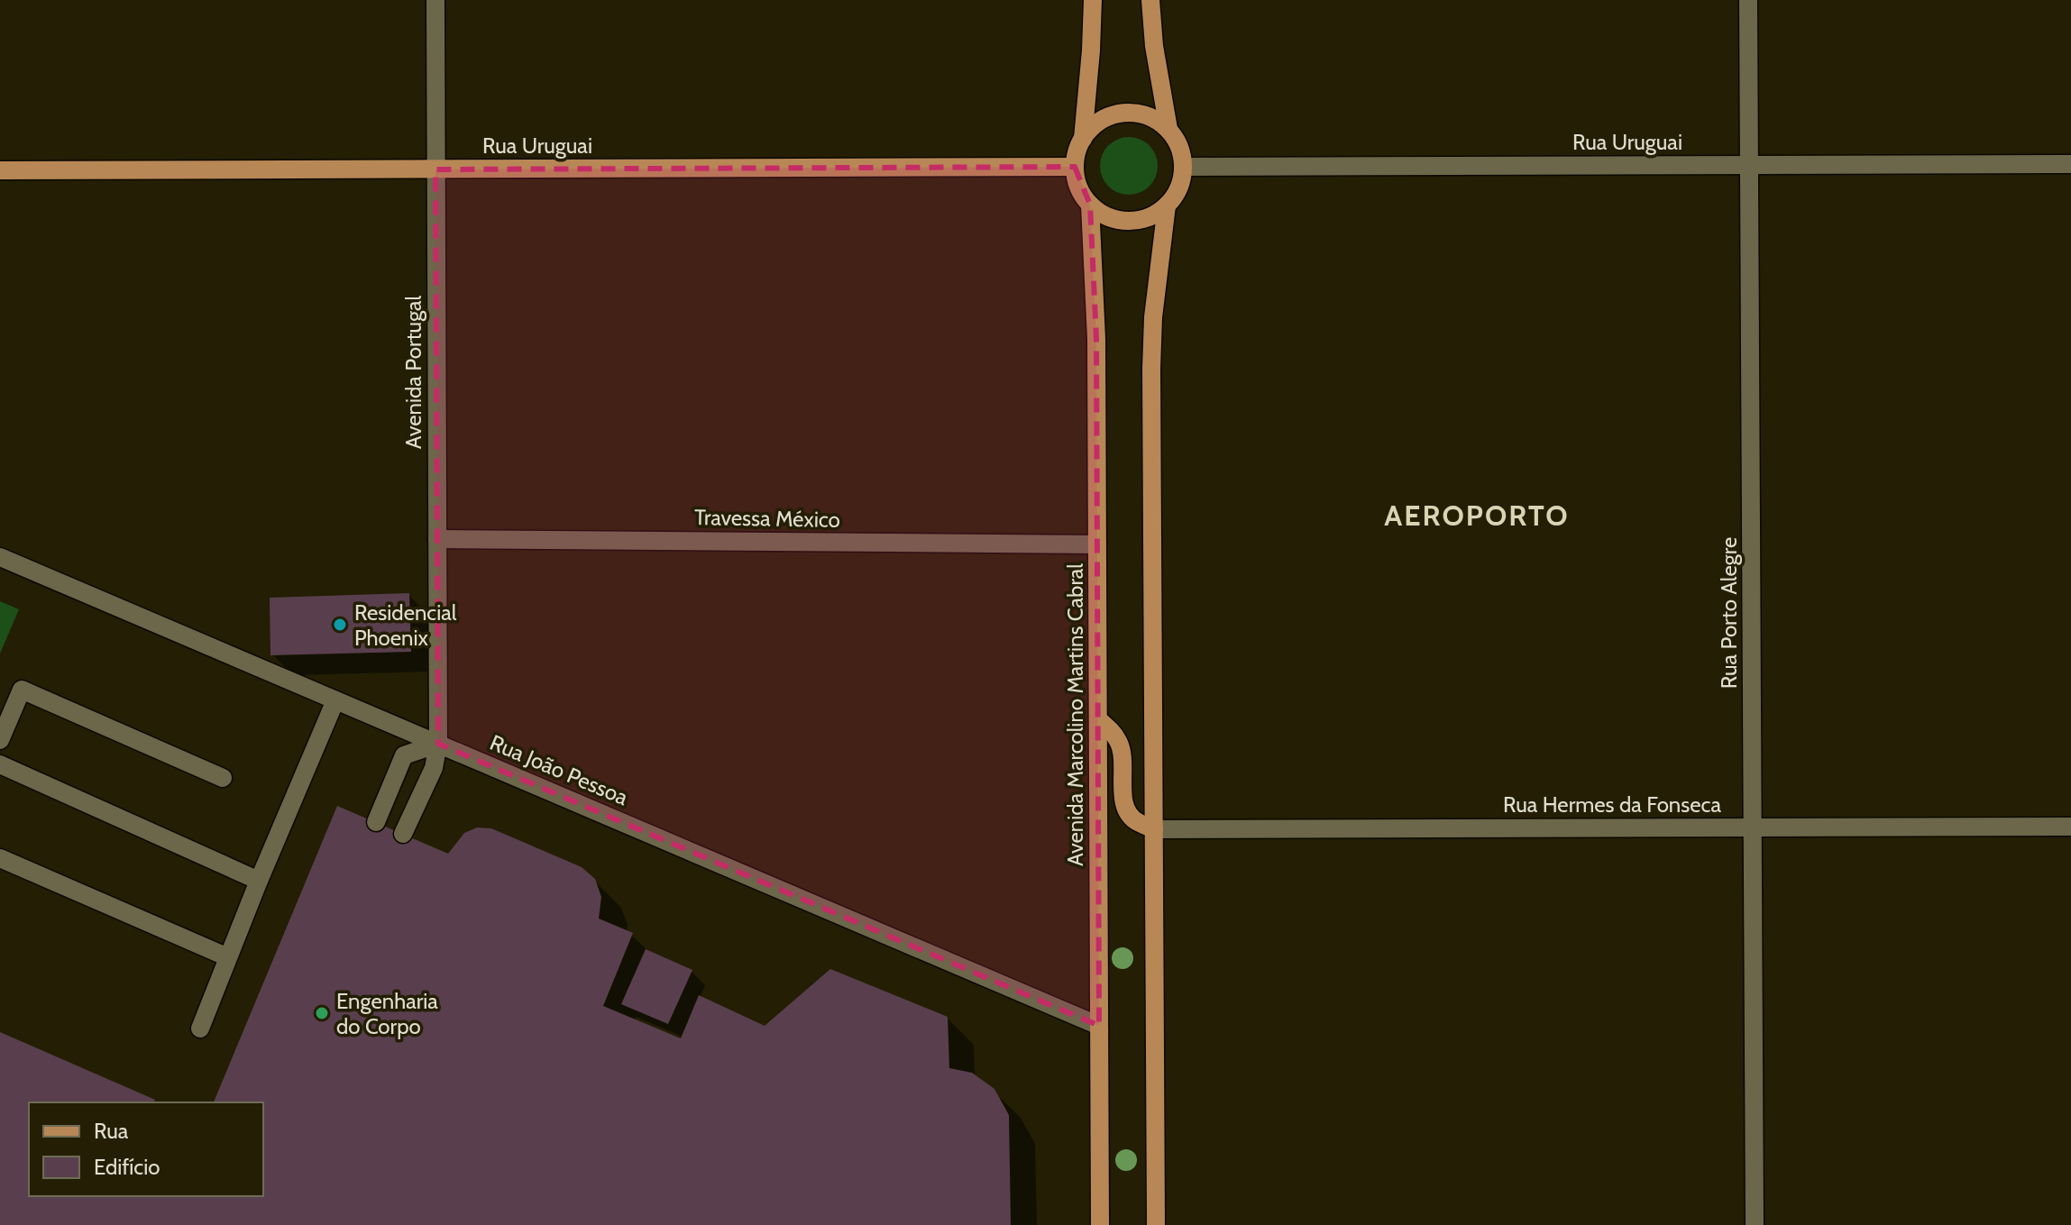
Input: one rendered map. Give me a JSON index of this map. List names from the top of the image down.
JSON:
{
  "streets": {
    "main road": ["Rua Uruguai", "Avenida Marcolino Martins Cabral"],
    "street": [
      "Avenida Portugal",
      "Travessa México",
      "Rua Porto Alegre",
      "Rua João Pessoa",
      "Rua Hermes da Fonseca"
    ]
  },
  "crossings": [
    ["Rua Uruguai", "Avenida Portugal"],
    ["Rua Uruguai", "Rua Porto Alegre"],
    ["Rua Uruguai", "Avenida Marcolino Martins Cabral"],
    ["Avenida Portugal", "Travessa México"],
    ["Avenida Portugal", "Rua João Pessoa"],
    ["Travessa México", "Avenida Marcolino Martins Cabral"],
    ["Rua Porto Alegre", "Rua Hermes da Fonseca"],
    ["Avenida Marcolino Martins Cabral", "Rua João Pessoa"]
  ],
  "districts": ["AEROPORTO"],
  "places": ["Residencial Phoenix", "Engenharia do Corpo"],
  "legend": ["Rua", "Edifício"]
}
